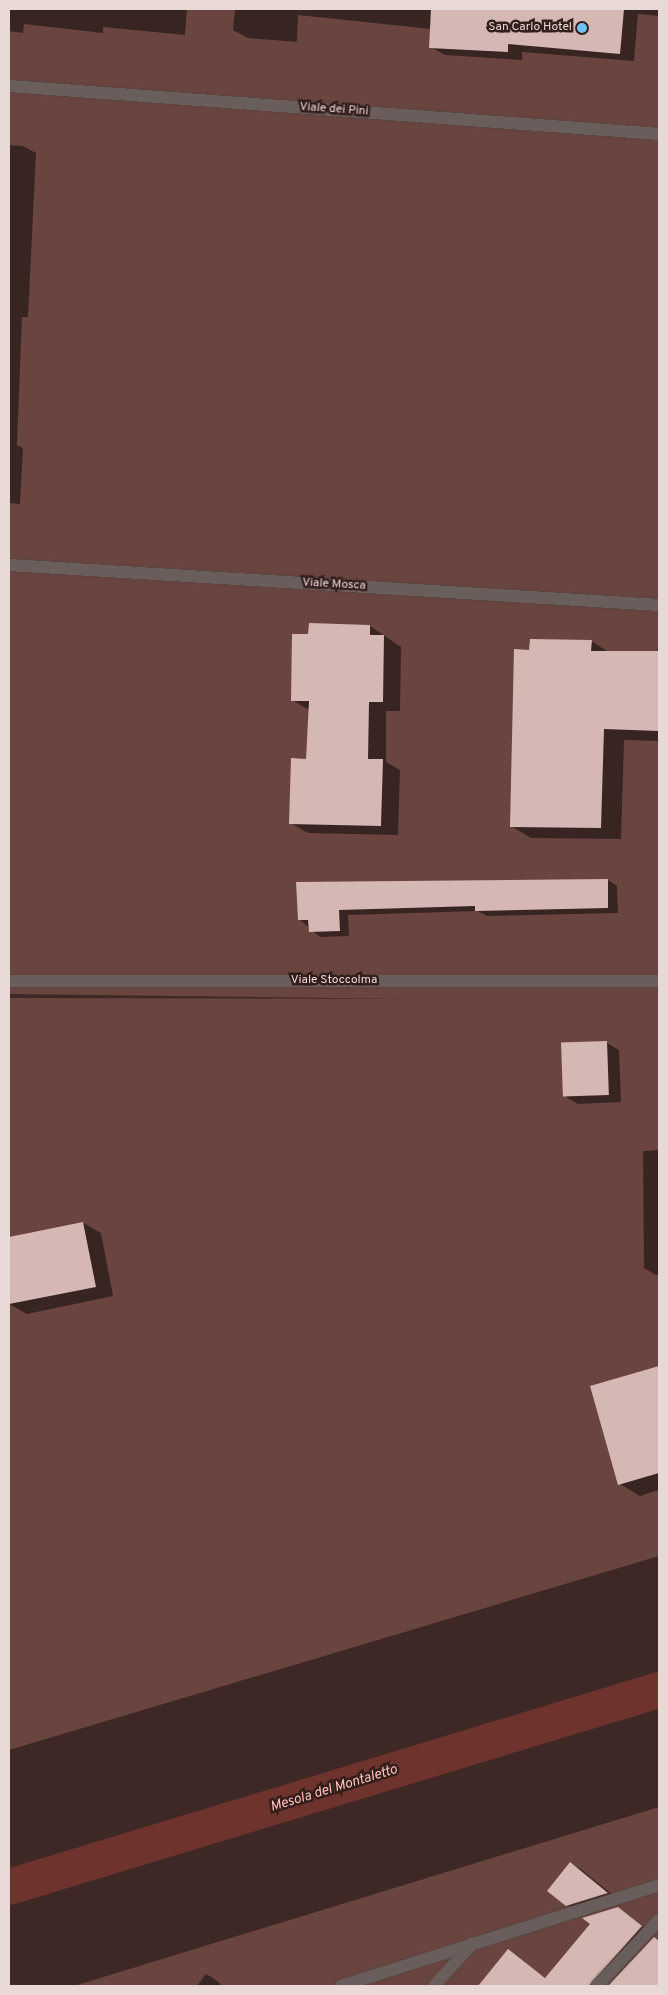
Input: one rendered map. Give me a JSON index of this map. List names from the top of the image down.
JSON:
{
  "streets": {
    "street": ["Viale dei Pini", "Viale Mosca", "Viale Stoccolma"]
  },
  "water": ["Mesola del Montaletto"],
  "places": ["San Carlo Hotel"]
}
